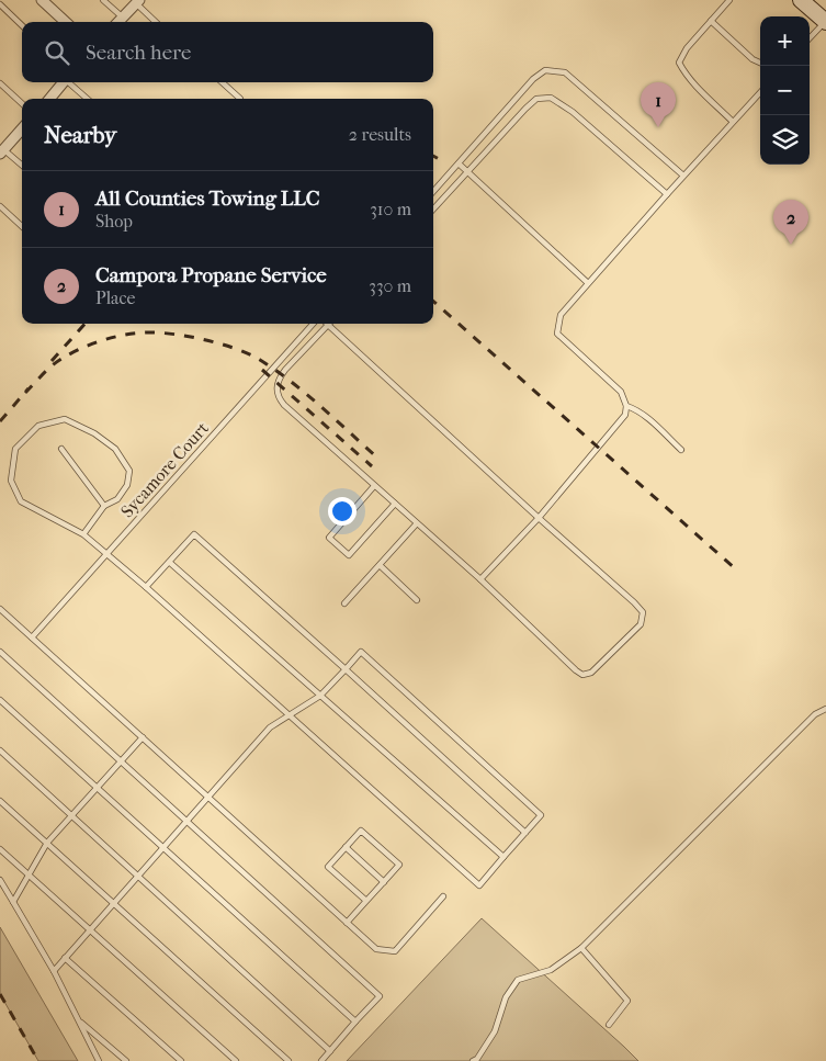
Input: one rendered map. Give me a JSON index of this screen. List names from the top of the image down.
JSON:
{
  "streets": {
    "lane": ["Sycamore Court"]
  },
  "page": {
    "map_buttons": ["+", "−"],
    "search": "Search here",
    "pins": ["1", "2"],
    "heading": ["Nearby", "2 results"],
    "list": [
      {
        "mark": "1",
        "name": "All Counties Towing LLC",
        "note": "Shop",
        "value": "310 m"
      },
      {
        "mark": "2",
        "name": "Campora Propane Service",
        "note": "Place",
        "value": "330 m"
      }
    ]
  }
}
